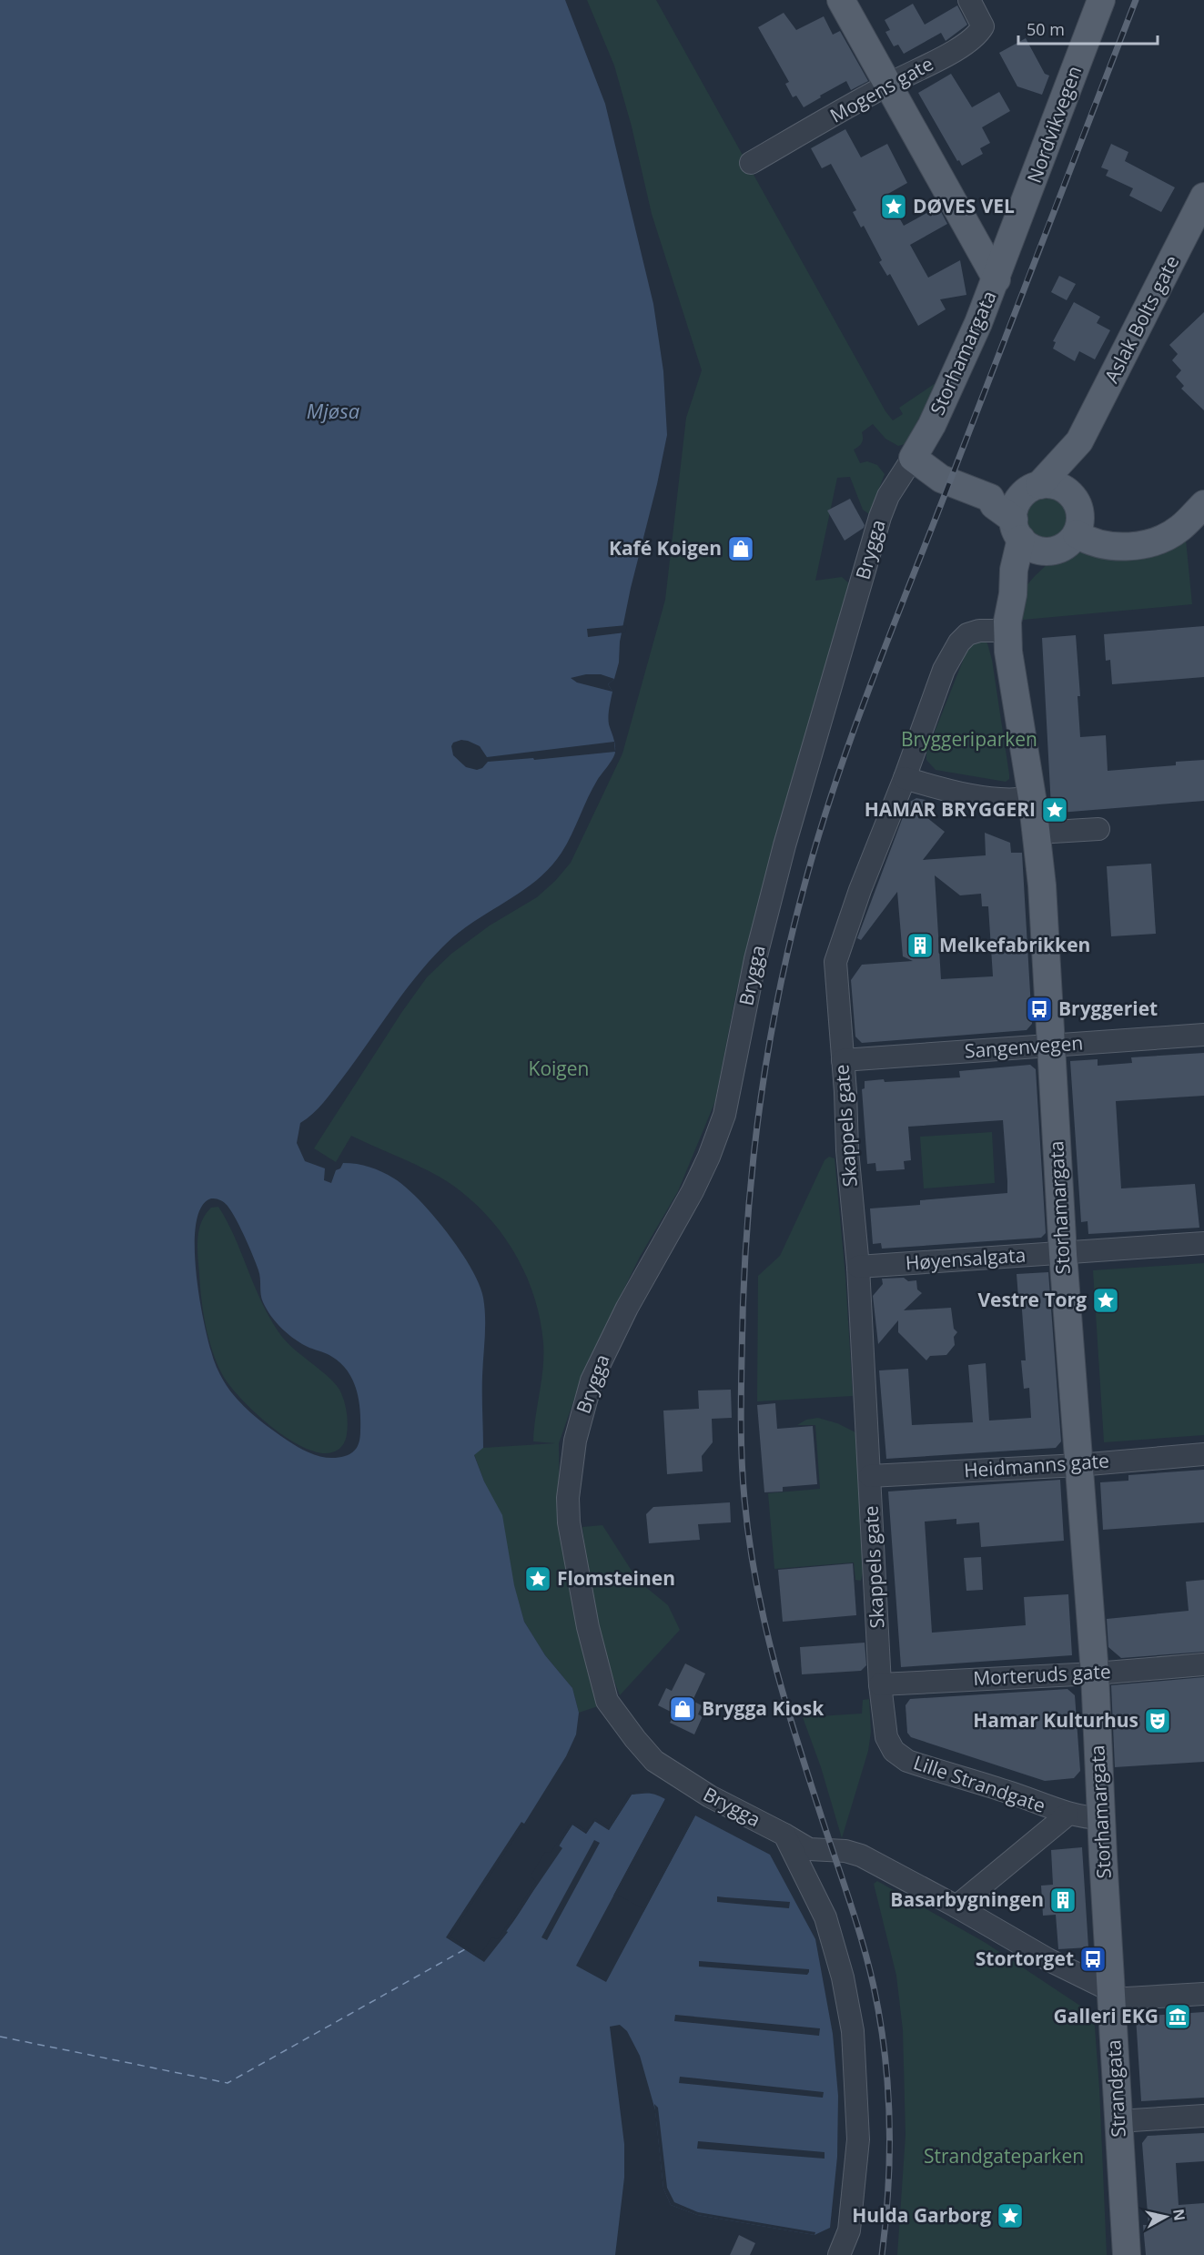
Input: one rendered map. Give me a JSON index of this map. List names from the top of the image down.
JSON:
{
  "streets": {
    "main road": [
      "Nordvikvegen",
      "Aslak Bolts gate",
      "Storhamargata",
      "Strandgata"
    ],
    "street": [
      "Mogens gate",
      "Brygga",
      "Sangenvegen",
      "Skappels gate",
      "Høyensalgata",
      "Heidmanns gate",
      "Morteruds gate",
      "Lille Strandgate"
    ]
  },
  "crossings": [
    ["Mogens gate", "Storhamargata"],
    ["Nordvikvegen", "Storhamargata"],
    ["Aslak Bolts gate", "Storhamargata"],
    ["Storhamargata", "Brygga"],
    ["Storhamargata", "Sangenvegen"],
    ["Storhamargata", "Skappels gate"],
    ["Storhamargata", "Høyensalgata"],
    ["Storhamargata", "Heidmanns gate"],
    ["Storhamargata", "Morteruds gate"],
    ["Storhamargata", "Lille Strandgate"],
    ["Storhamargata", "Strandgata"],
    ["Sangenvegen", "Skappels gate"],
    ["Skappels gate", "Høyensalgata"],
    ["Skappels gate", "Heidmanns gate"],
    ["Skappels gate", "Morteruds gate"],
    ["Skappels gate", "Lille Strandgate"],
    ["Morteruds gate", "Lille Strandgate"]
  ],
  "water": ["Mjøsa"],
  "parks": ["Bryggeriparken", "Koigen", "Strandgateparken"],
  "places": {
    "place": [
      "DØVES VEL",
      "HAMAR BRYGGERI",
      "Vestre Torg",
      "Flomsteinen",
      "Hulda Garborg"
    ],
    "shop": ["Kafé Koigen", "Brygga Kiosk"],
    "building": ["Melkefabrikken", "Basarbygningen"],
    "bus stop": ["Bryggeriet", "Stortorget"],
    "theatre": ["Hamar Kulturhus"],
    "museum": ["Galleri EKG"]
  },
  "scale_bar": "50 m",
  "north": "right"
}
